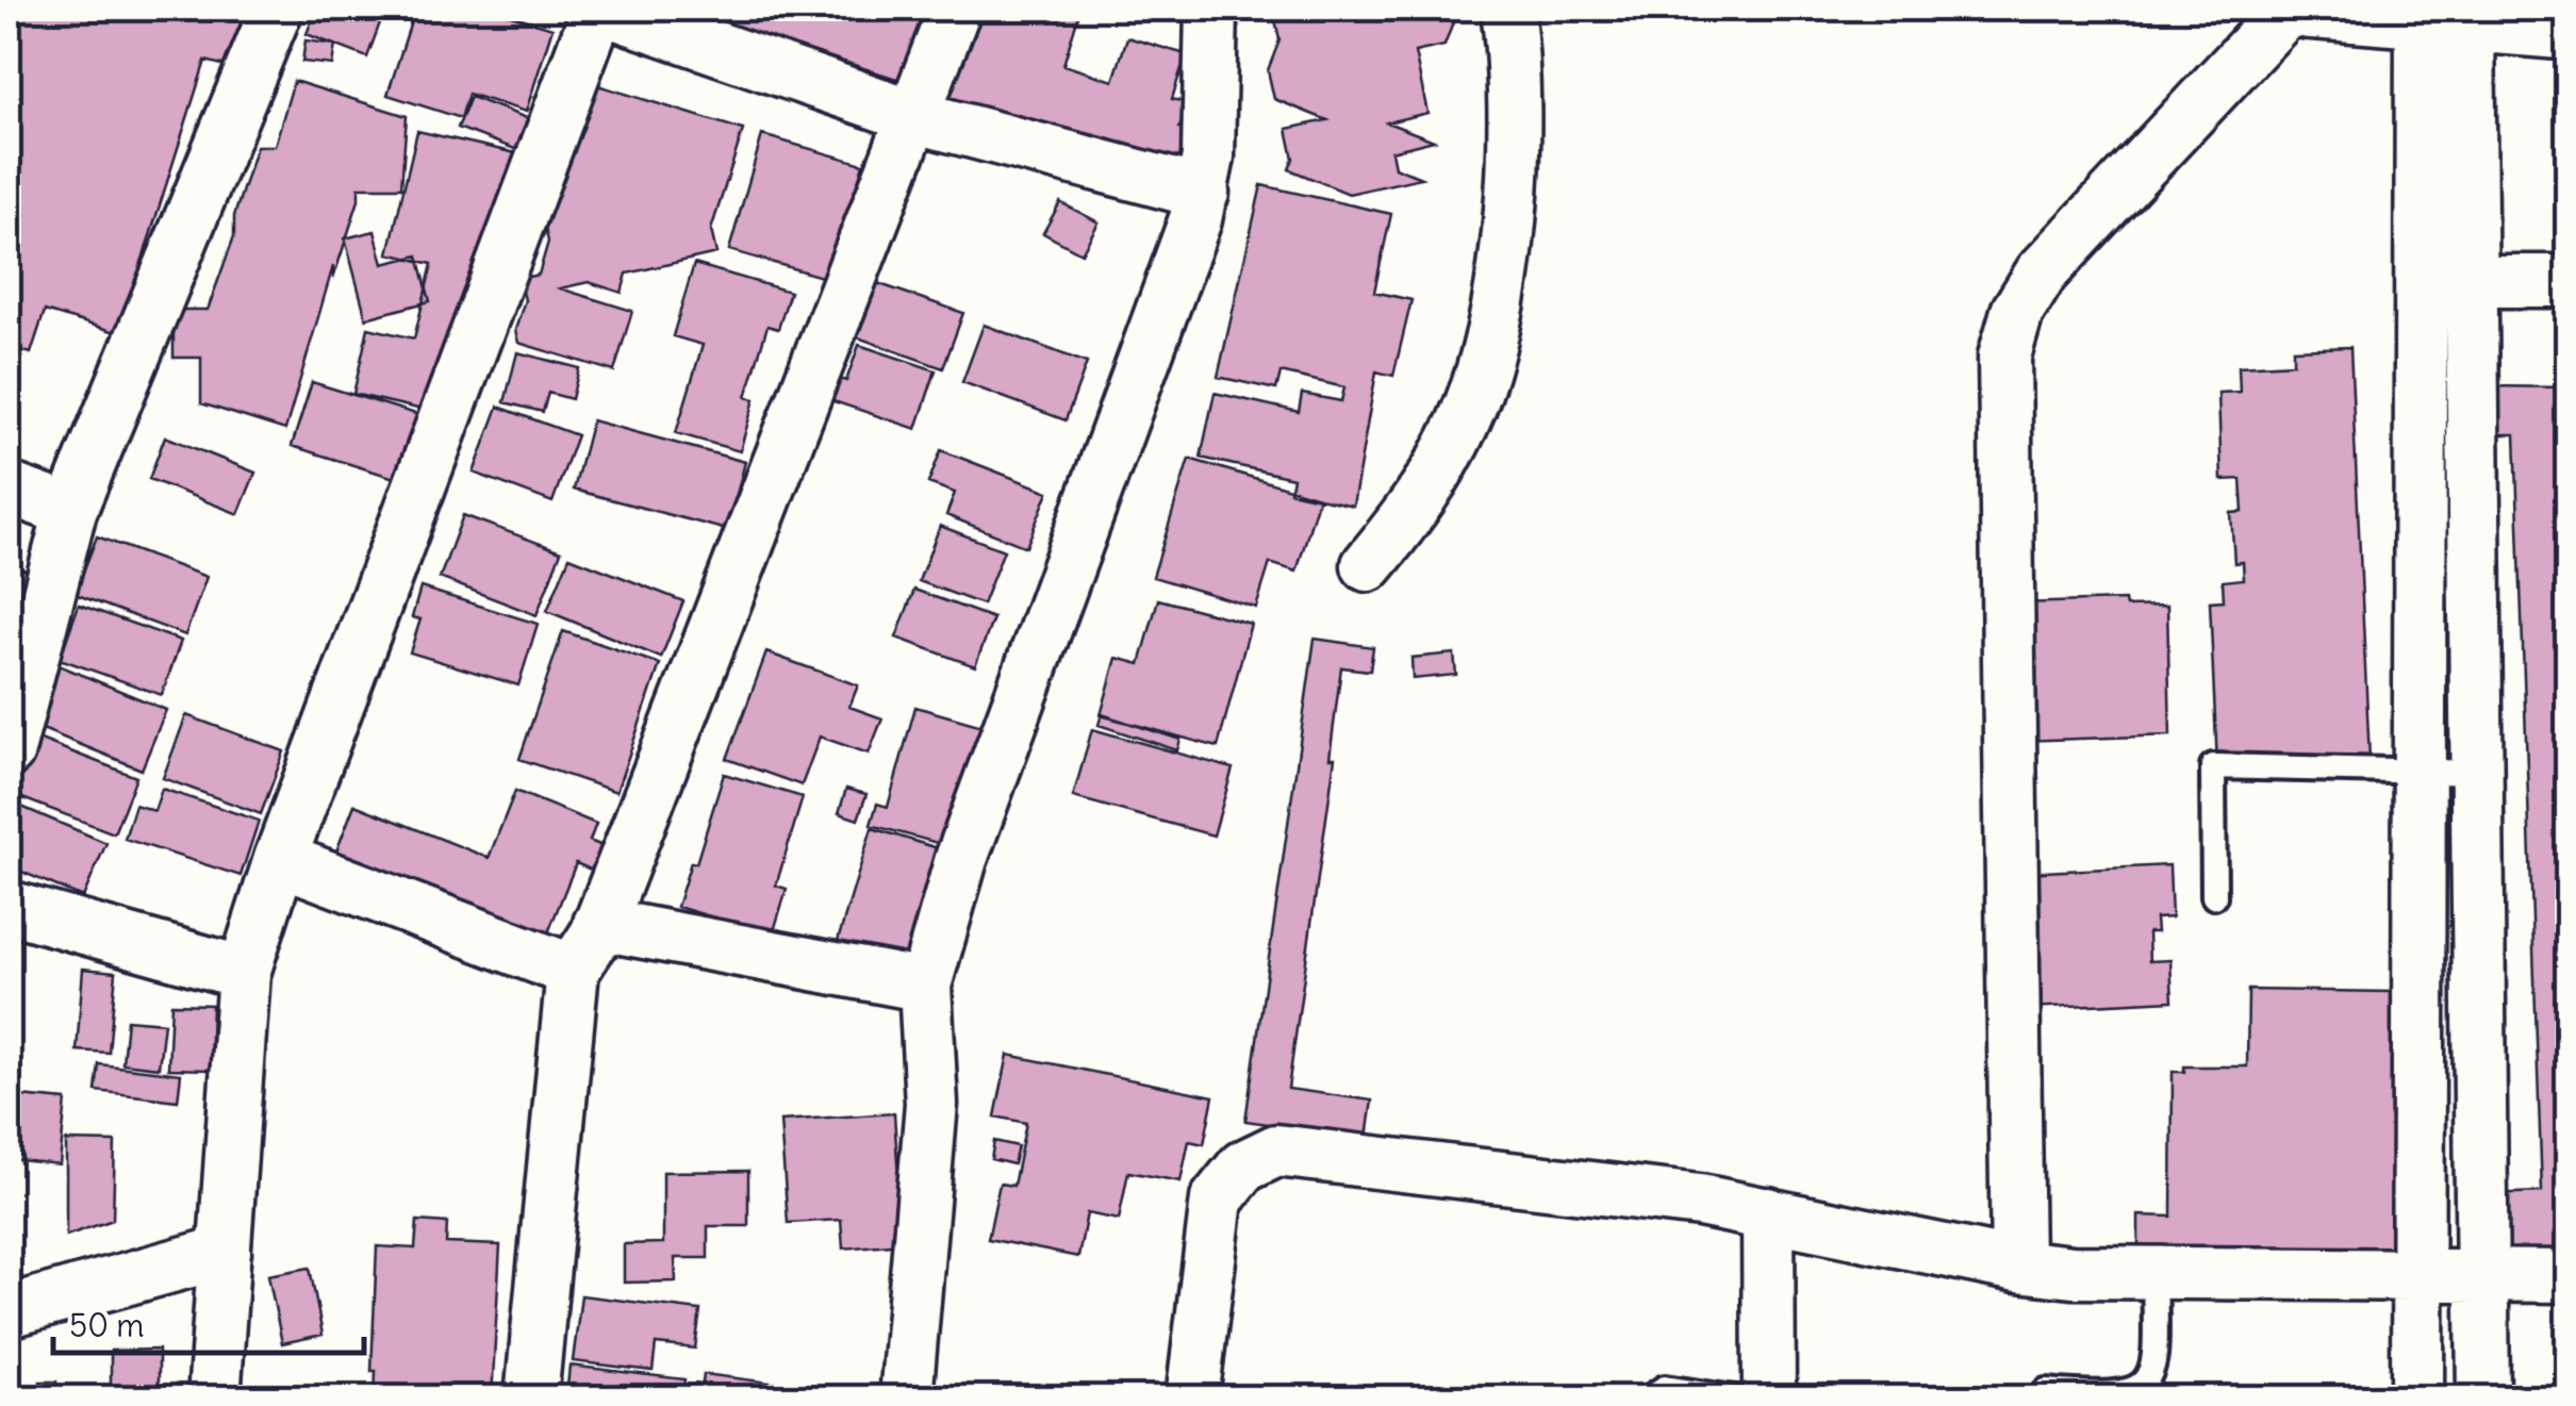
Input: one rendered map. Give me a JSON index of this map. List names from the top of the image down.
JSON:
{
  "scale_bar": "50 m"
}
